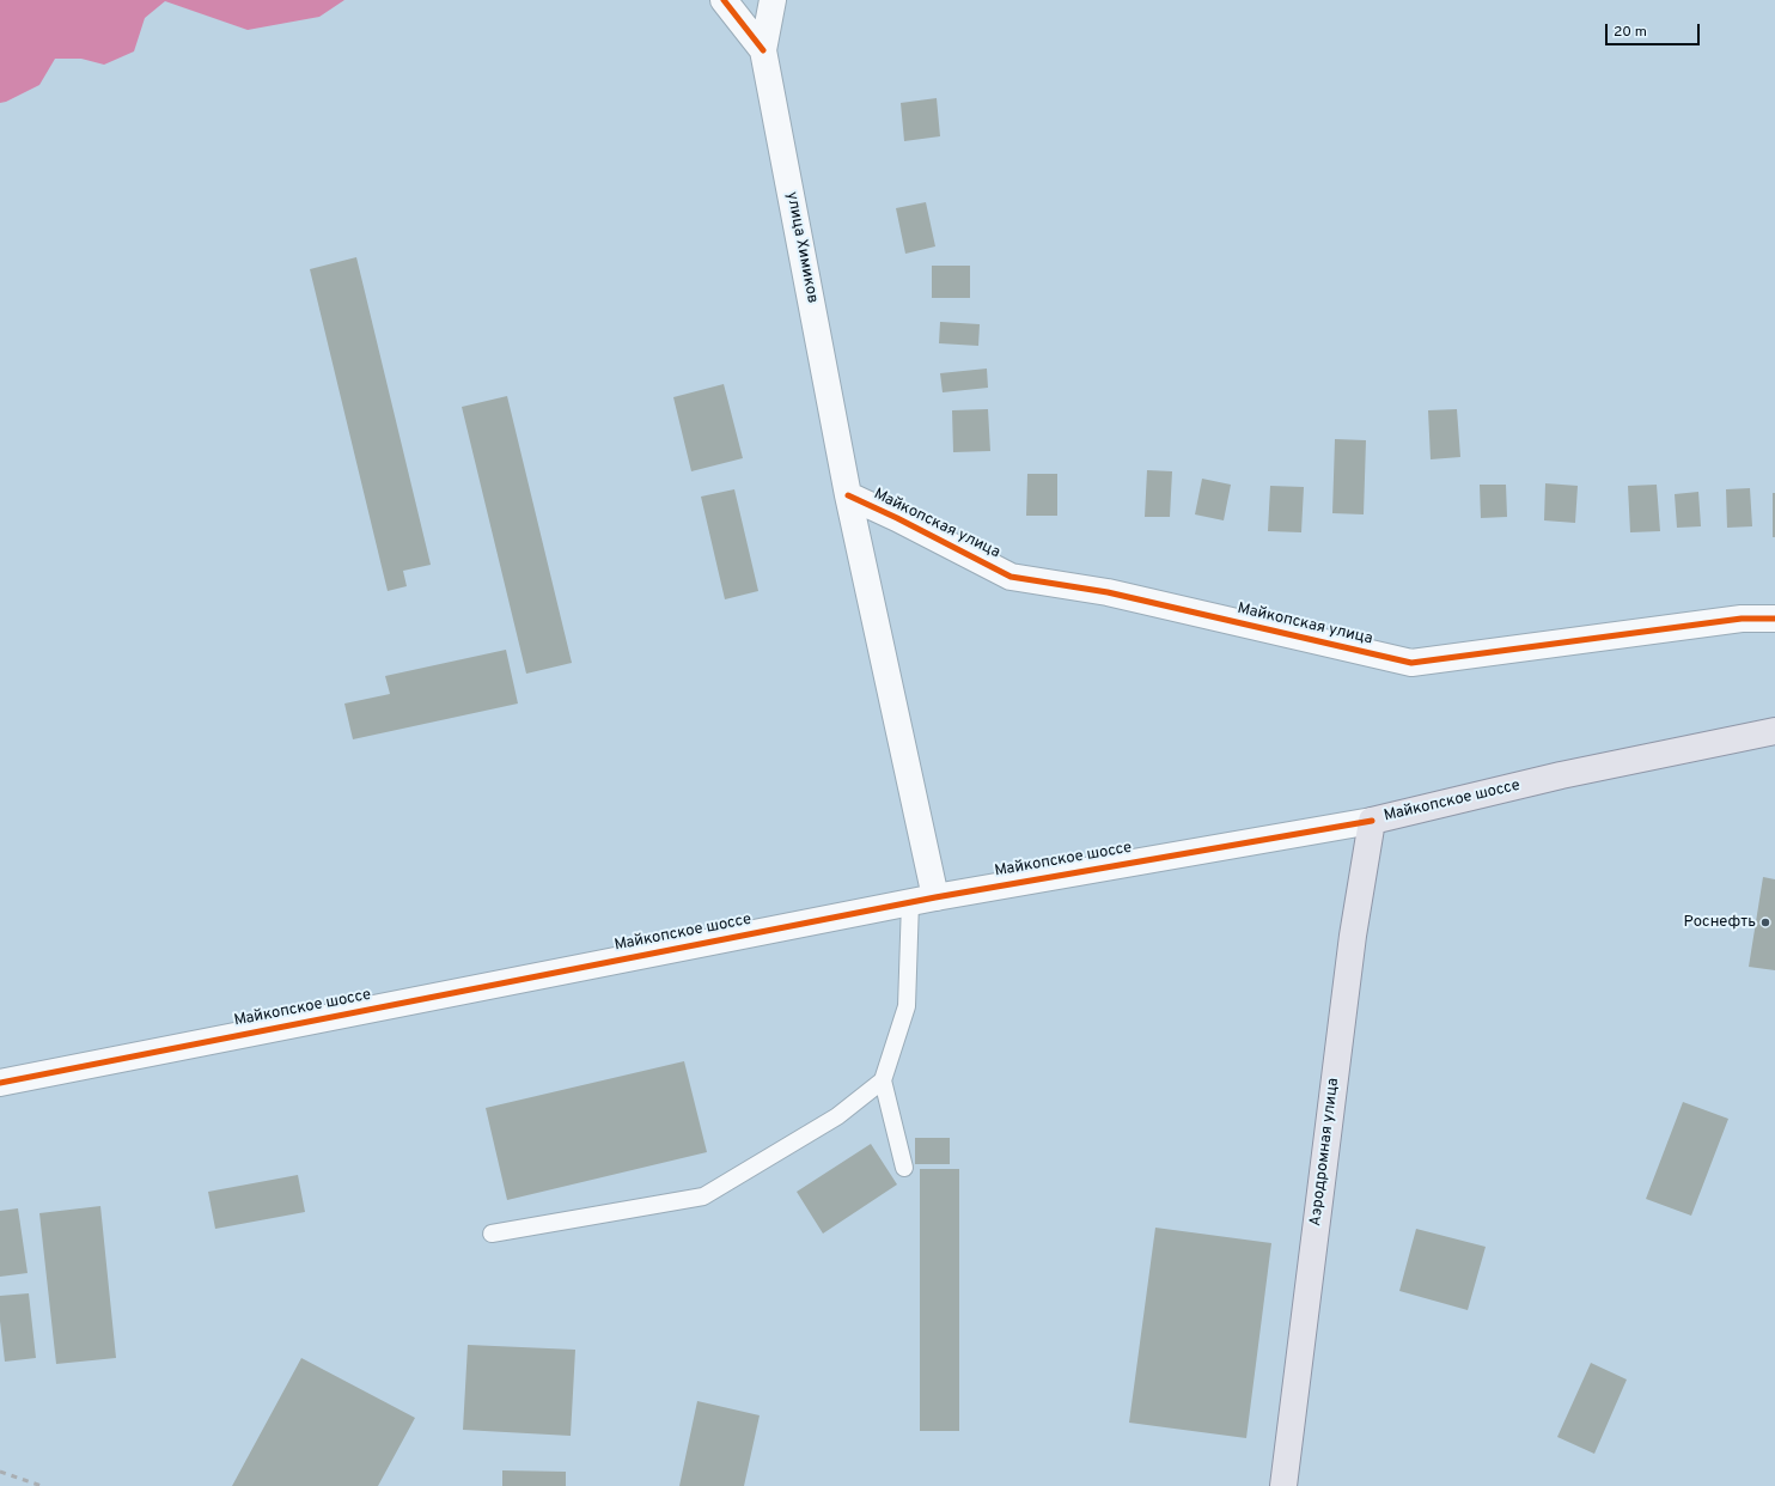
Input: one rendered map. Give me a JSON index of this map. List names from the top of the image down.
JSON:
{
  "streets": {
    "main road": ["Майкопское шоссе", "Аэродромная улица"],
    "street": ["улица Химиков", "Майкопская улица"]
  },
  "crossings": [
    ["улица Химиков", "Майкопская улица"],
    ["улица Химиков", "Майкопское шоссе"],
    ["Майкопское шоссе", "Аэродромная улица"]
  ],
  "places": ["Роснефть"],
  "scale_bar": "20 m"
}
